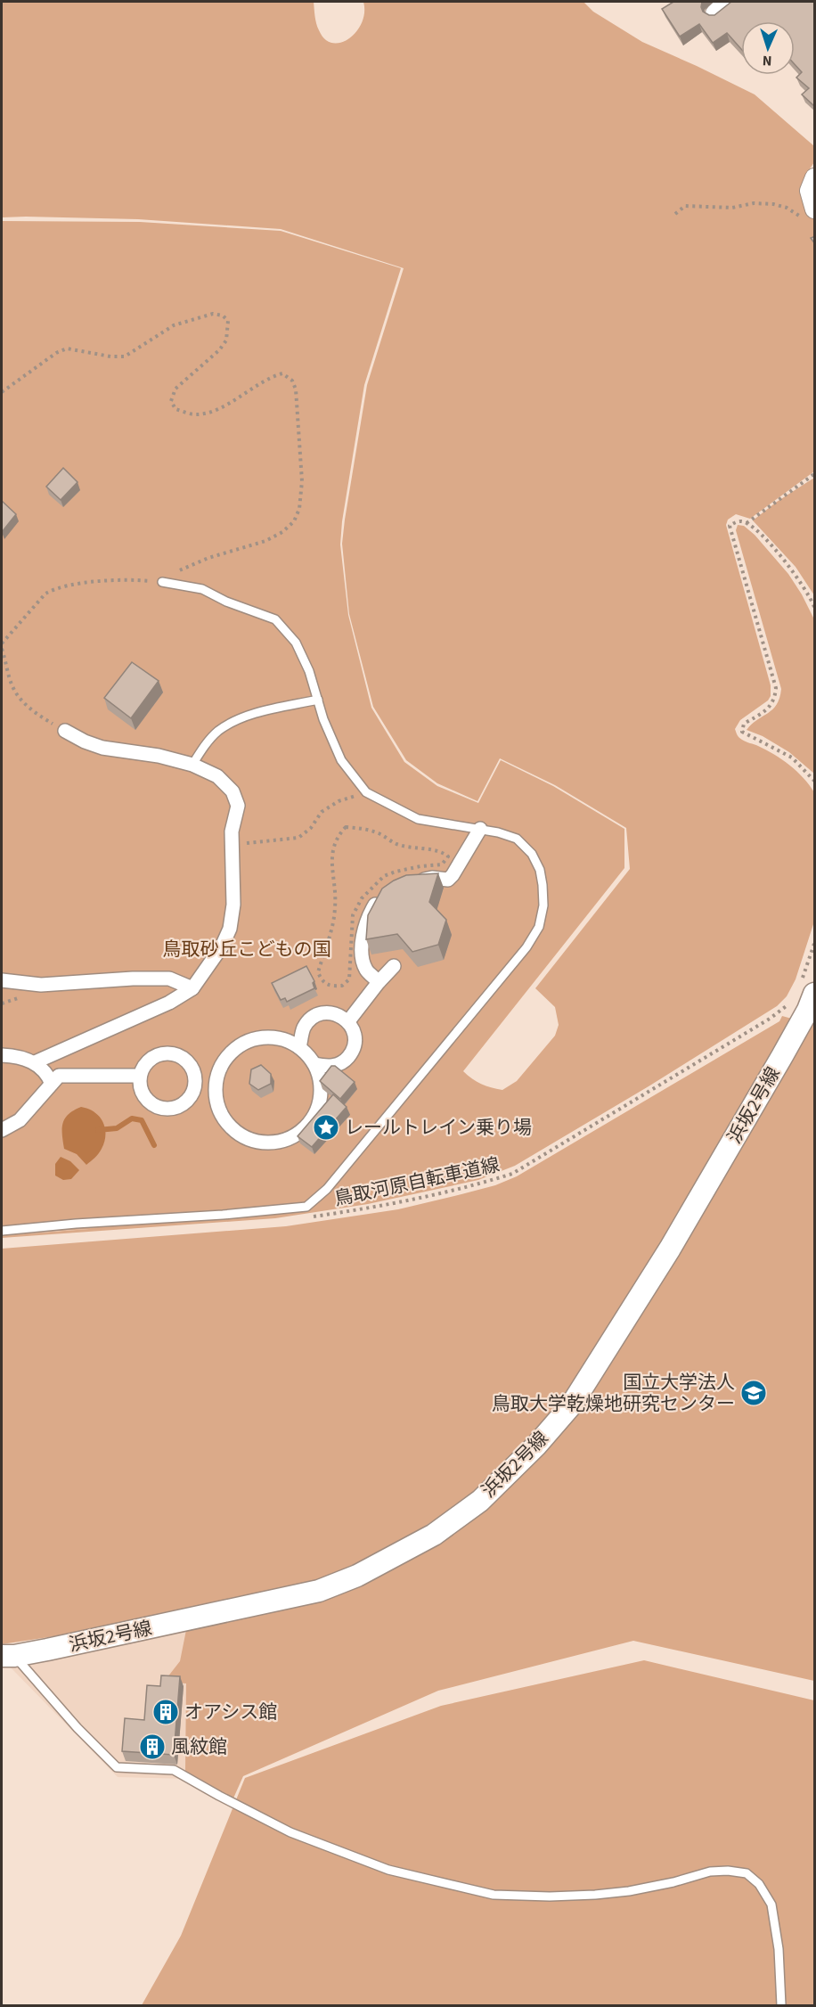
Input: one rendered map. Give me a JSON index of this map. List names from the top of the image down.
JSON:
{
  "streets": {
    "street": ["浜坂2号線"],
    "path": ["鳥取河原自転車道線"]
  },
  "parks": ["鳥取砂丘こどもの国"],
  "places": {
    "place": ["レールトレイン乗り場"],
    "school or university": ["国立大学法人 鳥取大学乾燥地研究センター"],
    "building": ["オアシス館", "風紋館"]
  },
  "north": "bottom"
}
